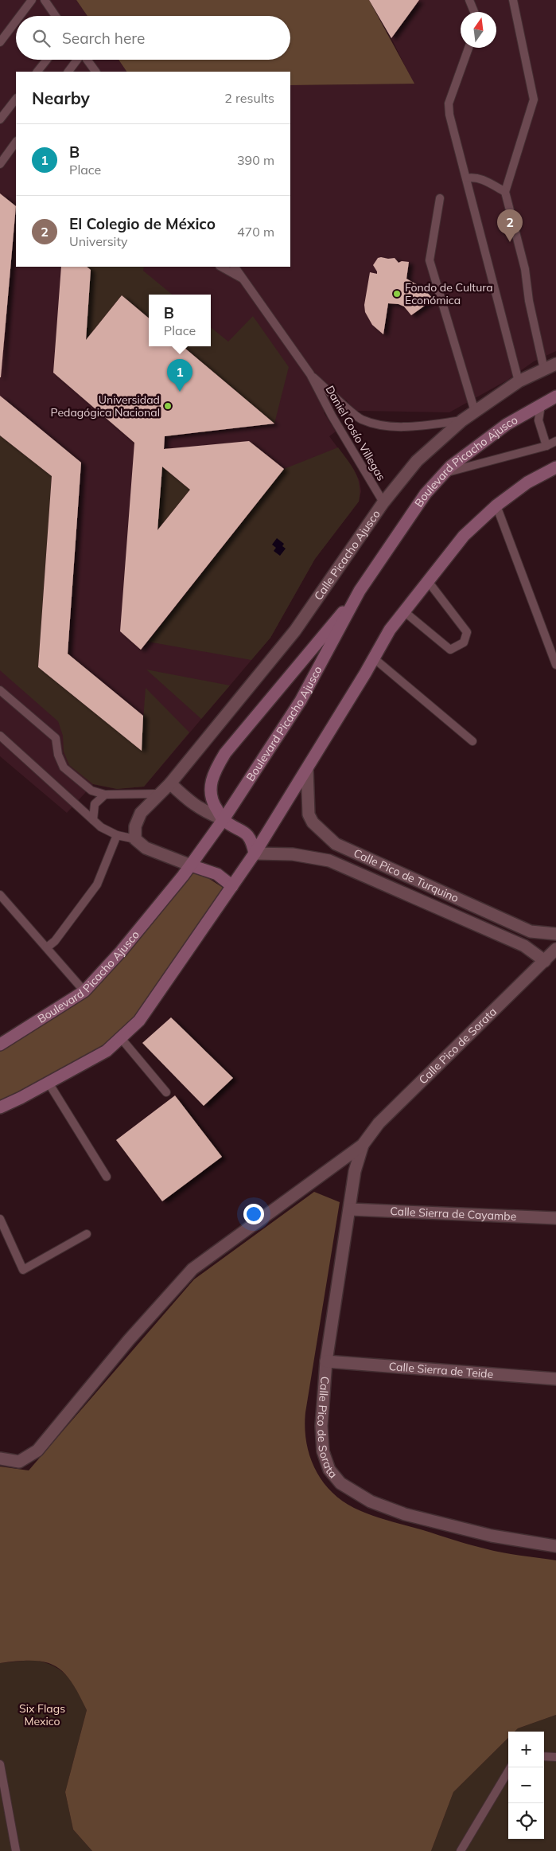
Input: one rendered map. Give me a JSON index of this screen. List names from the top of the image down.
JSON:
{
  "streets": {
    "main road": ["Boulevard Picacho Ajusco"],
    "street": [
      "Calle Picacho Ajusco",
      "Calle Pico de Turquino",
      "Calle Pico de Sorata",
      "Calle Sierra de Cayambe",
      "Calle Sierra de Teide"
    ],
    "lane": ["Daniel Cosío Villegas"]
  },
  "crossings": [
    ["Daniel Cosío Villegas", "Calle Picacho Ajusco"],
    ["Calle Pico de Turquino", "Calle Pico de Sorata"],
    ["Calle Pico de Sorata", "Calle Sierra de Cayambe"],
    ["Calle Pico de Sorata", "Calle Sierra de Teide"]
  ],
  "parks": ["Six Flags Mexico"],
  "places": ["Fondo de Cultura Económica", "Universidad Pedagógica Nacional"],
  "north": "top",
  "page": {
    "search": "Search here",
    "heading": ["Nearby", "2 results"],
    "list": [
      {
        "mark": "1",
        "name": "B",
        "note": "Place",
        "value": "390 m"
      },
      {
        "mark": "2",
        "name": "El Colegio de México",
        "note": "University",
        "value": "470 m"
      }
    ],
    "pins": ["2", "1"],
    "popup": ["B", "Place"],
    "map_buttons": ["+", "−"]
  }
}
